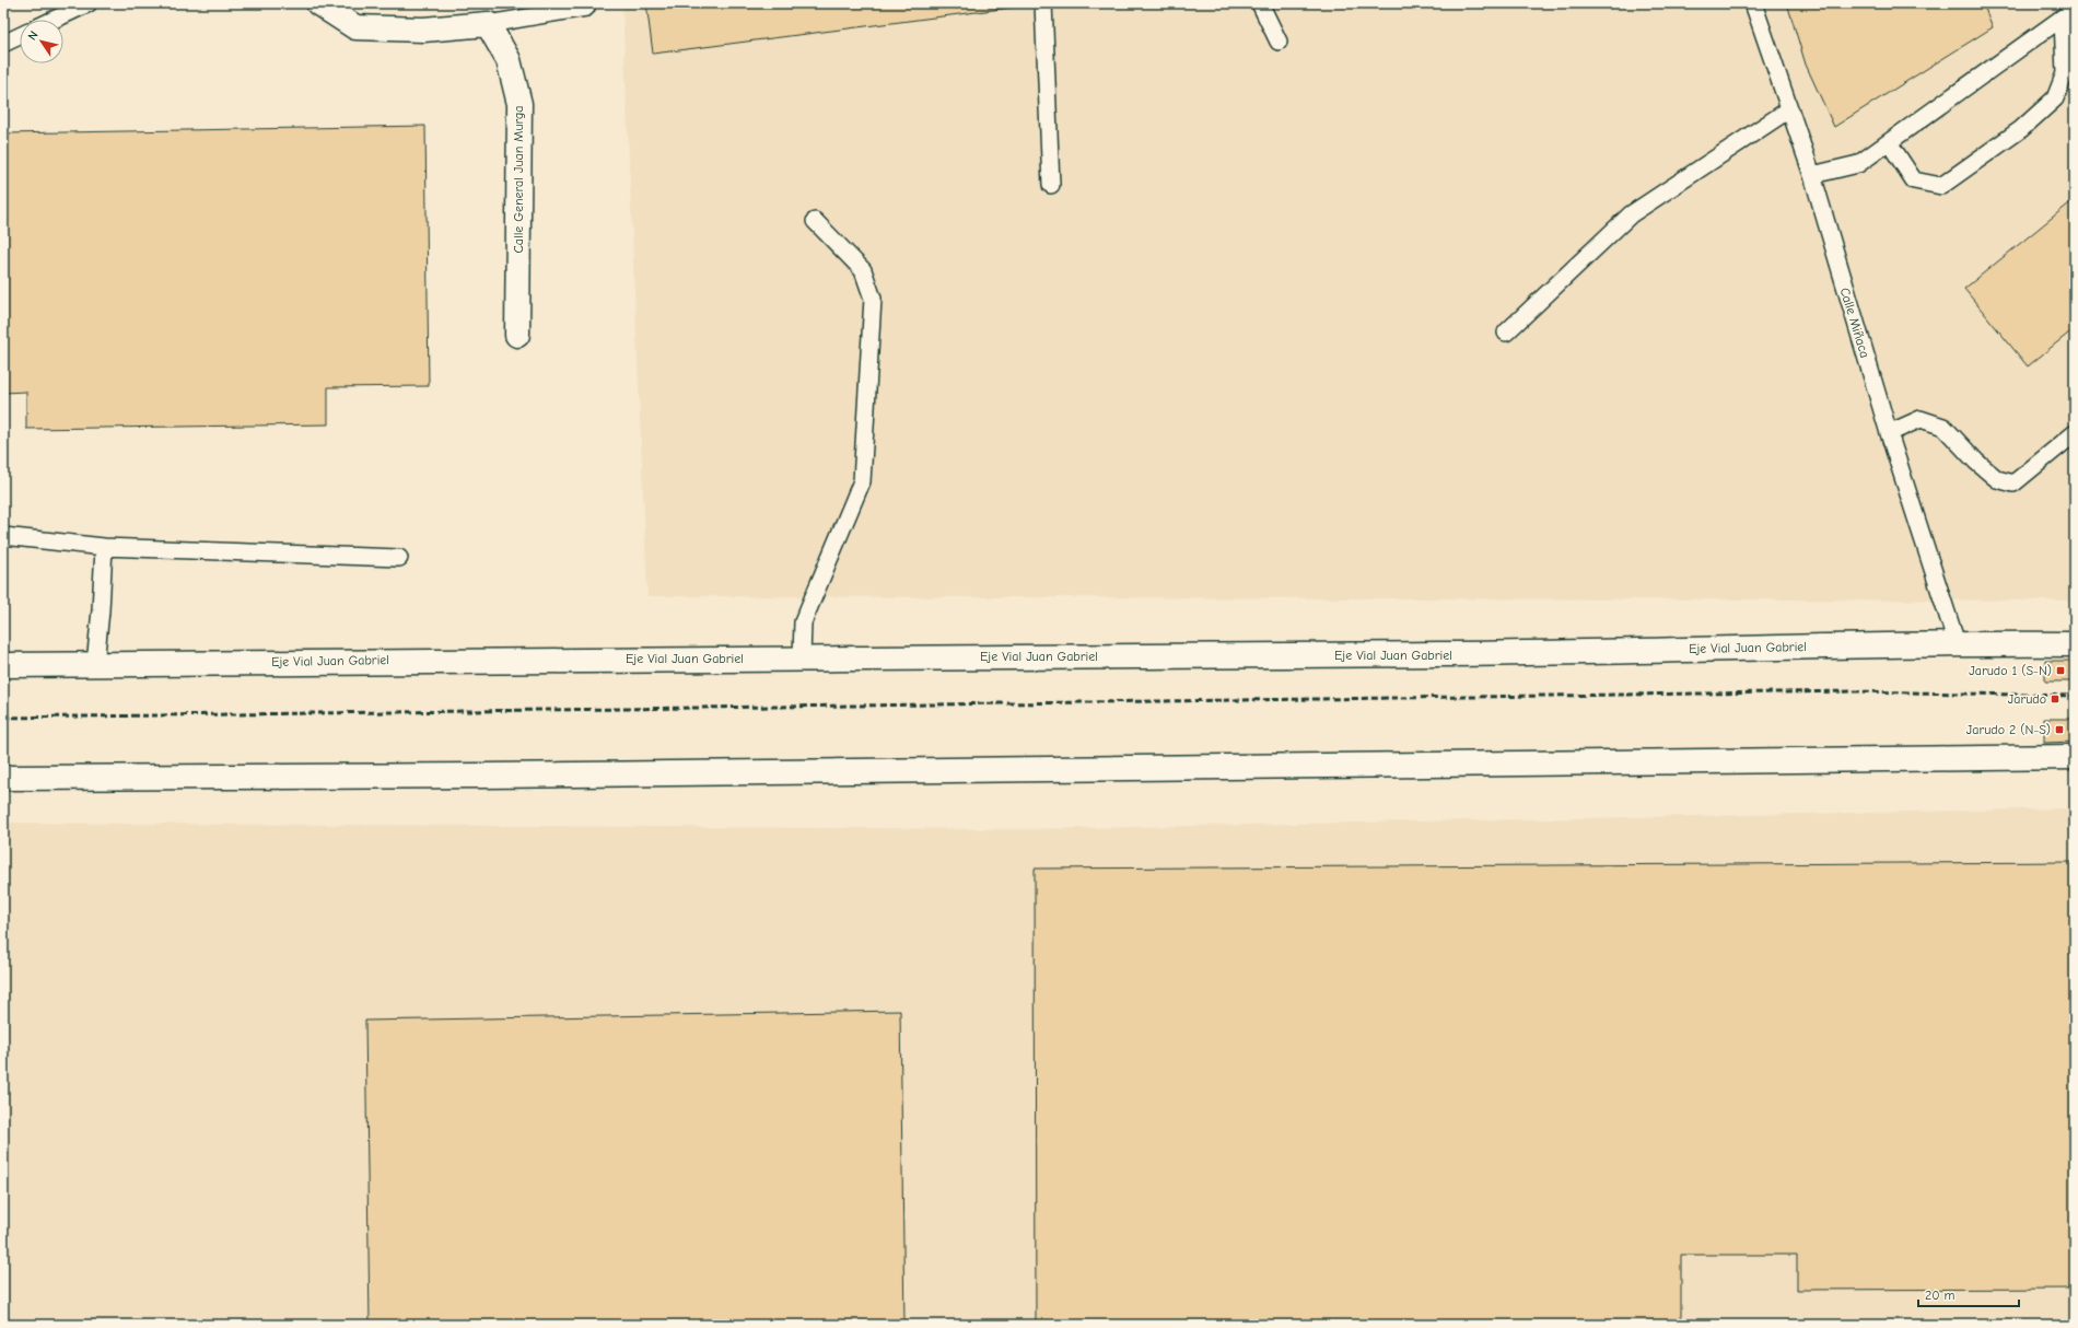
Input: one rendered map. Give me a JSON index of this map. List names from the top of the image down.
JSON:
{
  "streets": {
    "main road": ["Calle General Juan Murga", "Eje Vial Juan Gabriel"],
    "lane": ["Calle Miñaca"]
  },
  "crossings": [
    ["Calle Miñaca", "Eje Vial Juan Gabriel"]
  ],
  "places": {
    "transit": ["Jarudo 1 (S-N)", "Jarudo", "Jarudo 2 (N-S)"]
  },
  "scale_bar": "20 m",
  "north": "top left"
}
